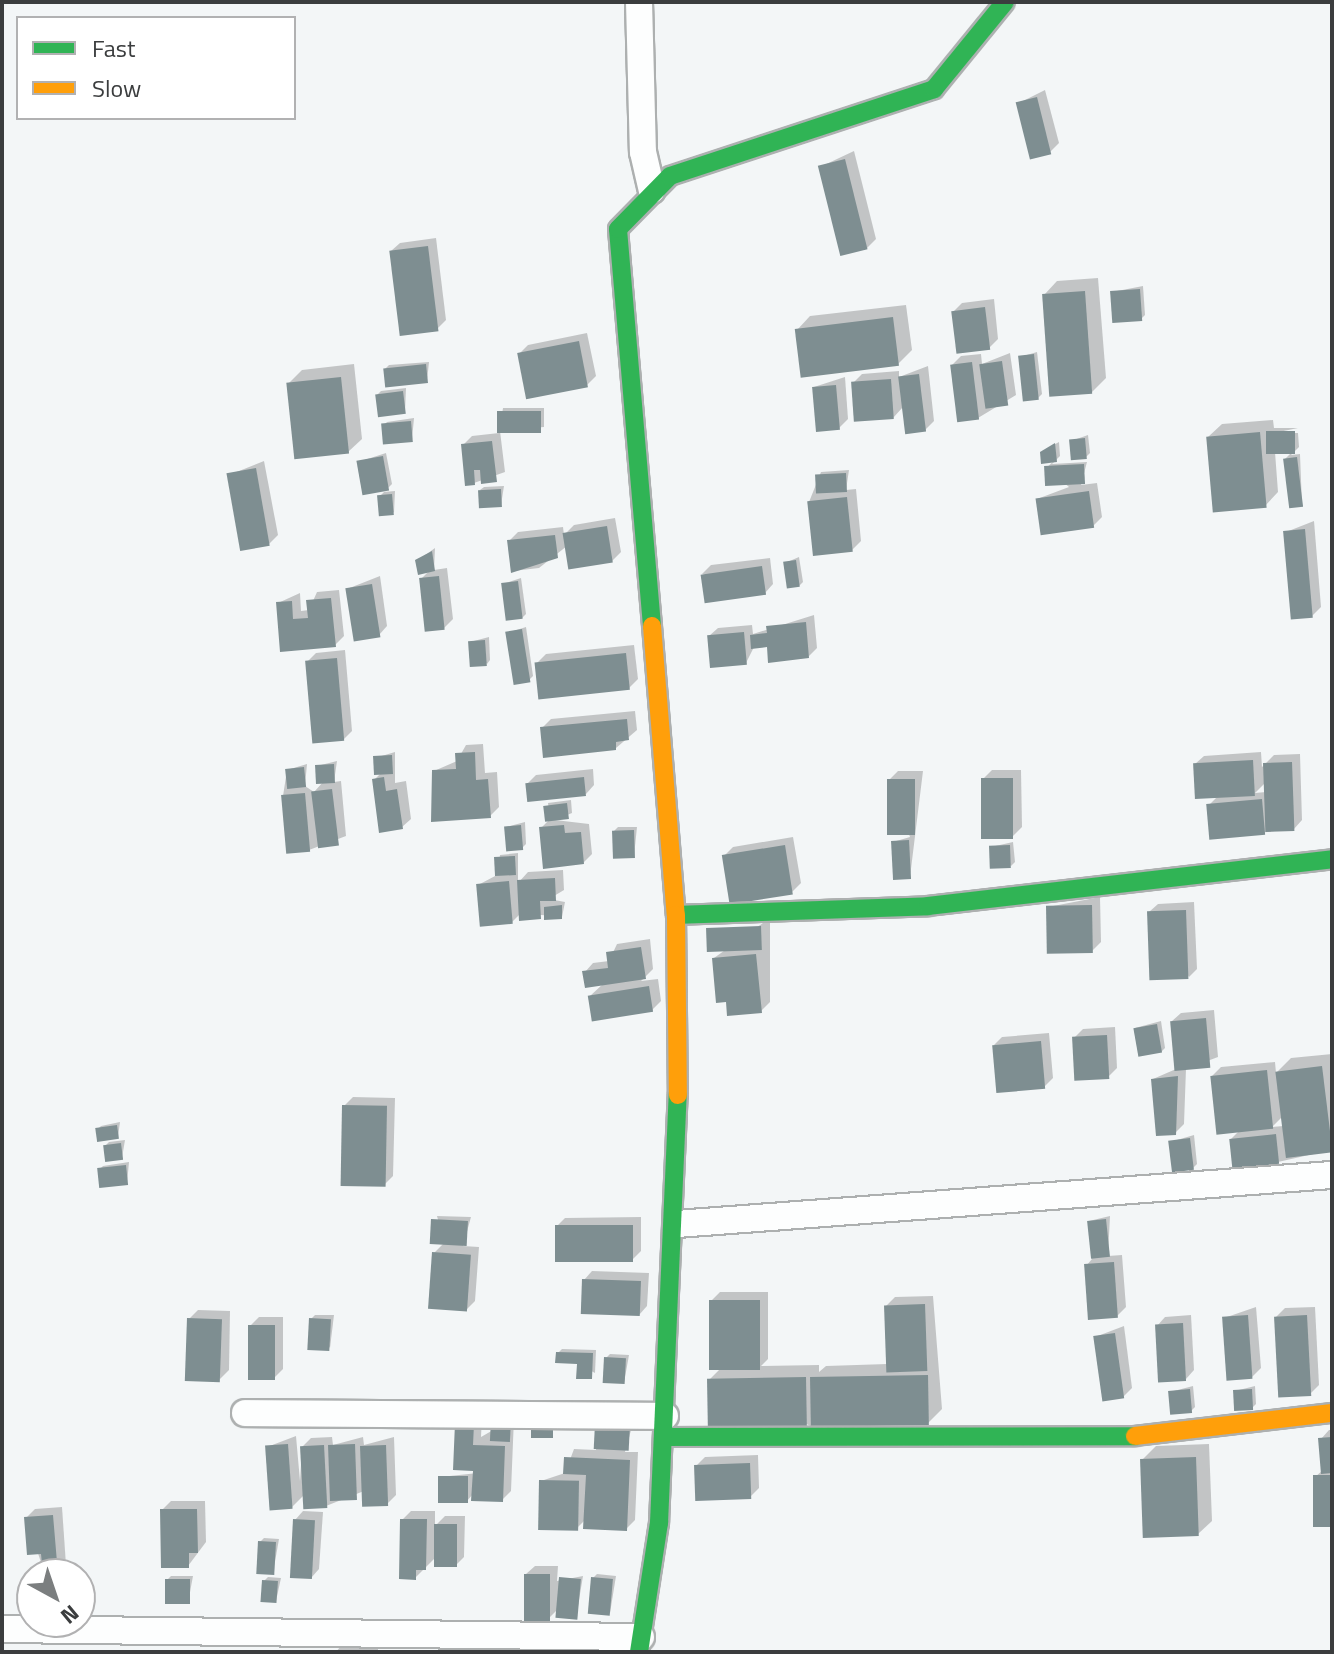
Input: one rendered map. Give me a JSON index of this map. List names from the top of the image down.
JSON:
{
  "legend": ["Fast", "Slow"],
  "north": "bottom right"
}
